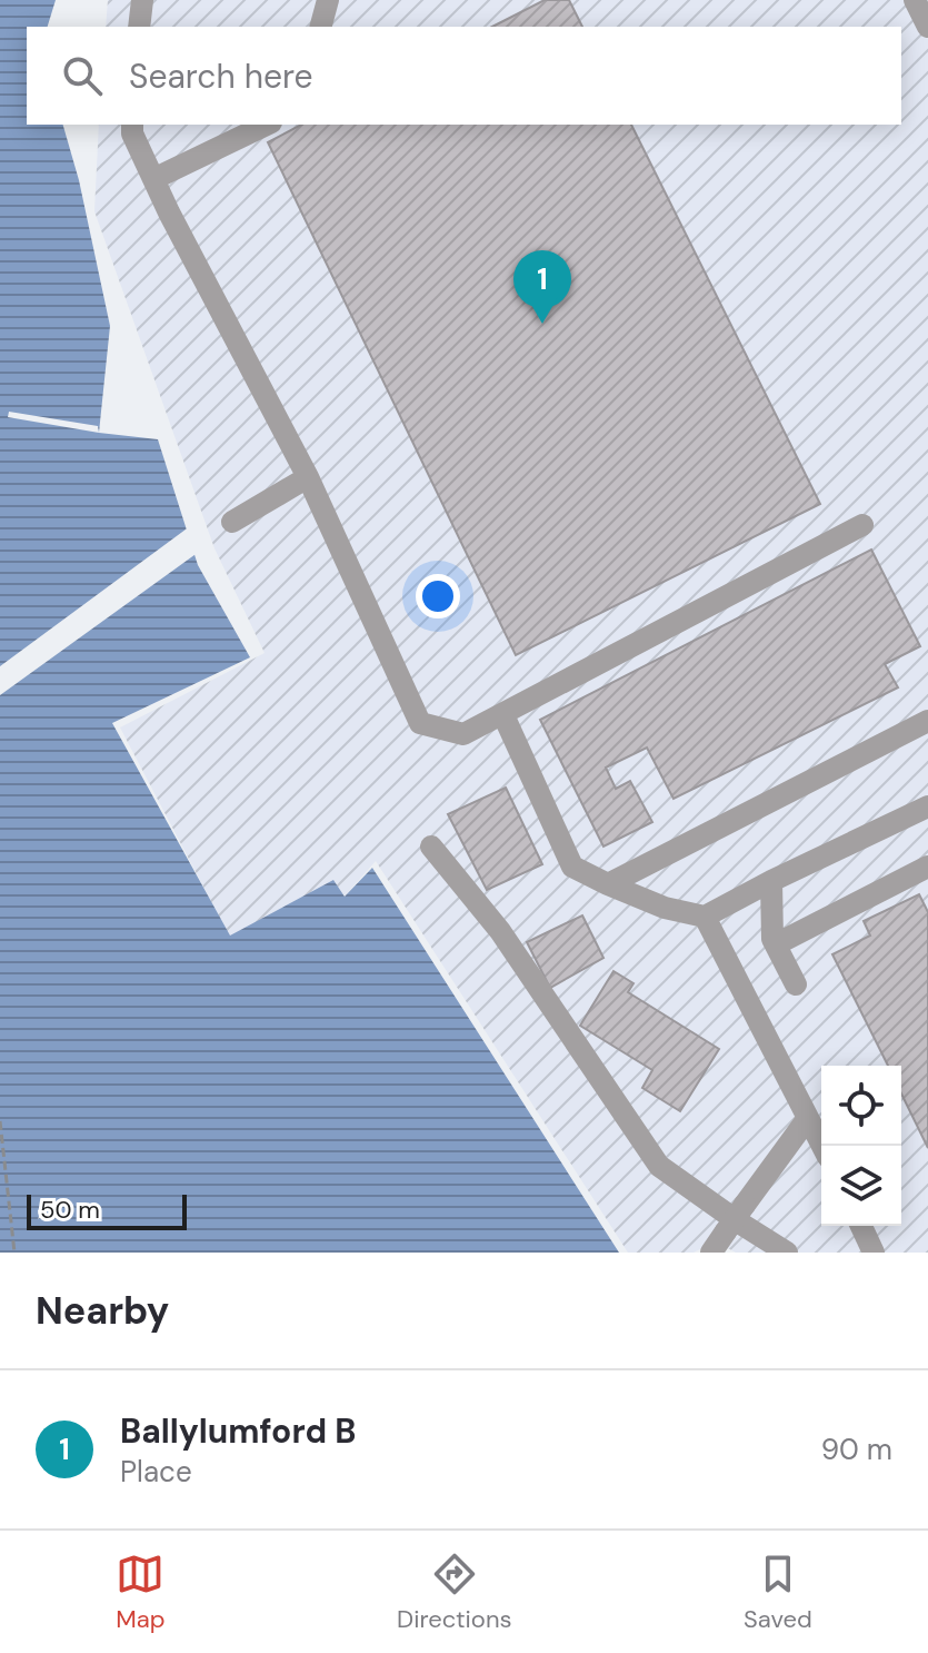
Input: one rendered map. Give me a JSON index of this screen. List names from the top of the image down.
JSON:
{
  "scale_bar": "50 m",
  "page": {
    "search": "Search here",
    "pins": "1",
    "scale": "50 m",
    "heading": "Nearby",
    "list": [
      {
        "mark": "1",
        "name": "Ballylumford B",
        "note": "Place",
        "value": "90 m"
      }
    ],
    "nav": ["Map", "Directions", "Saved"]
  }
}
